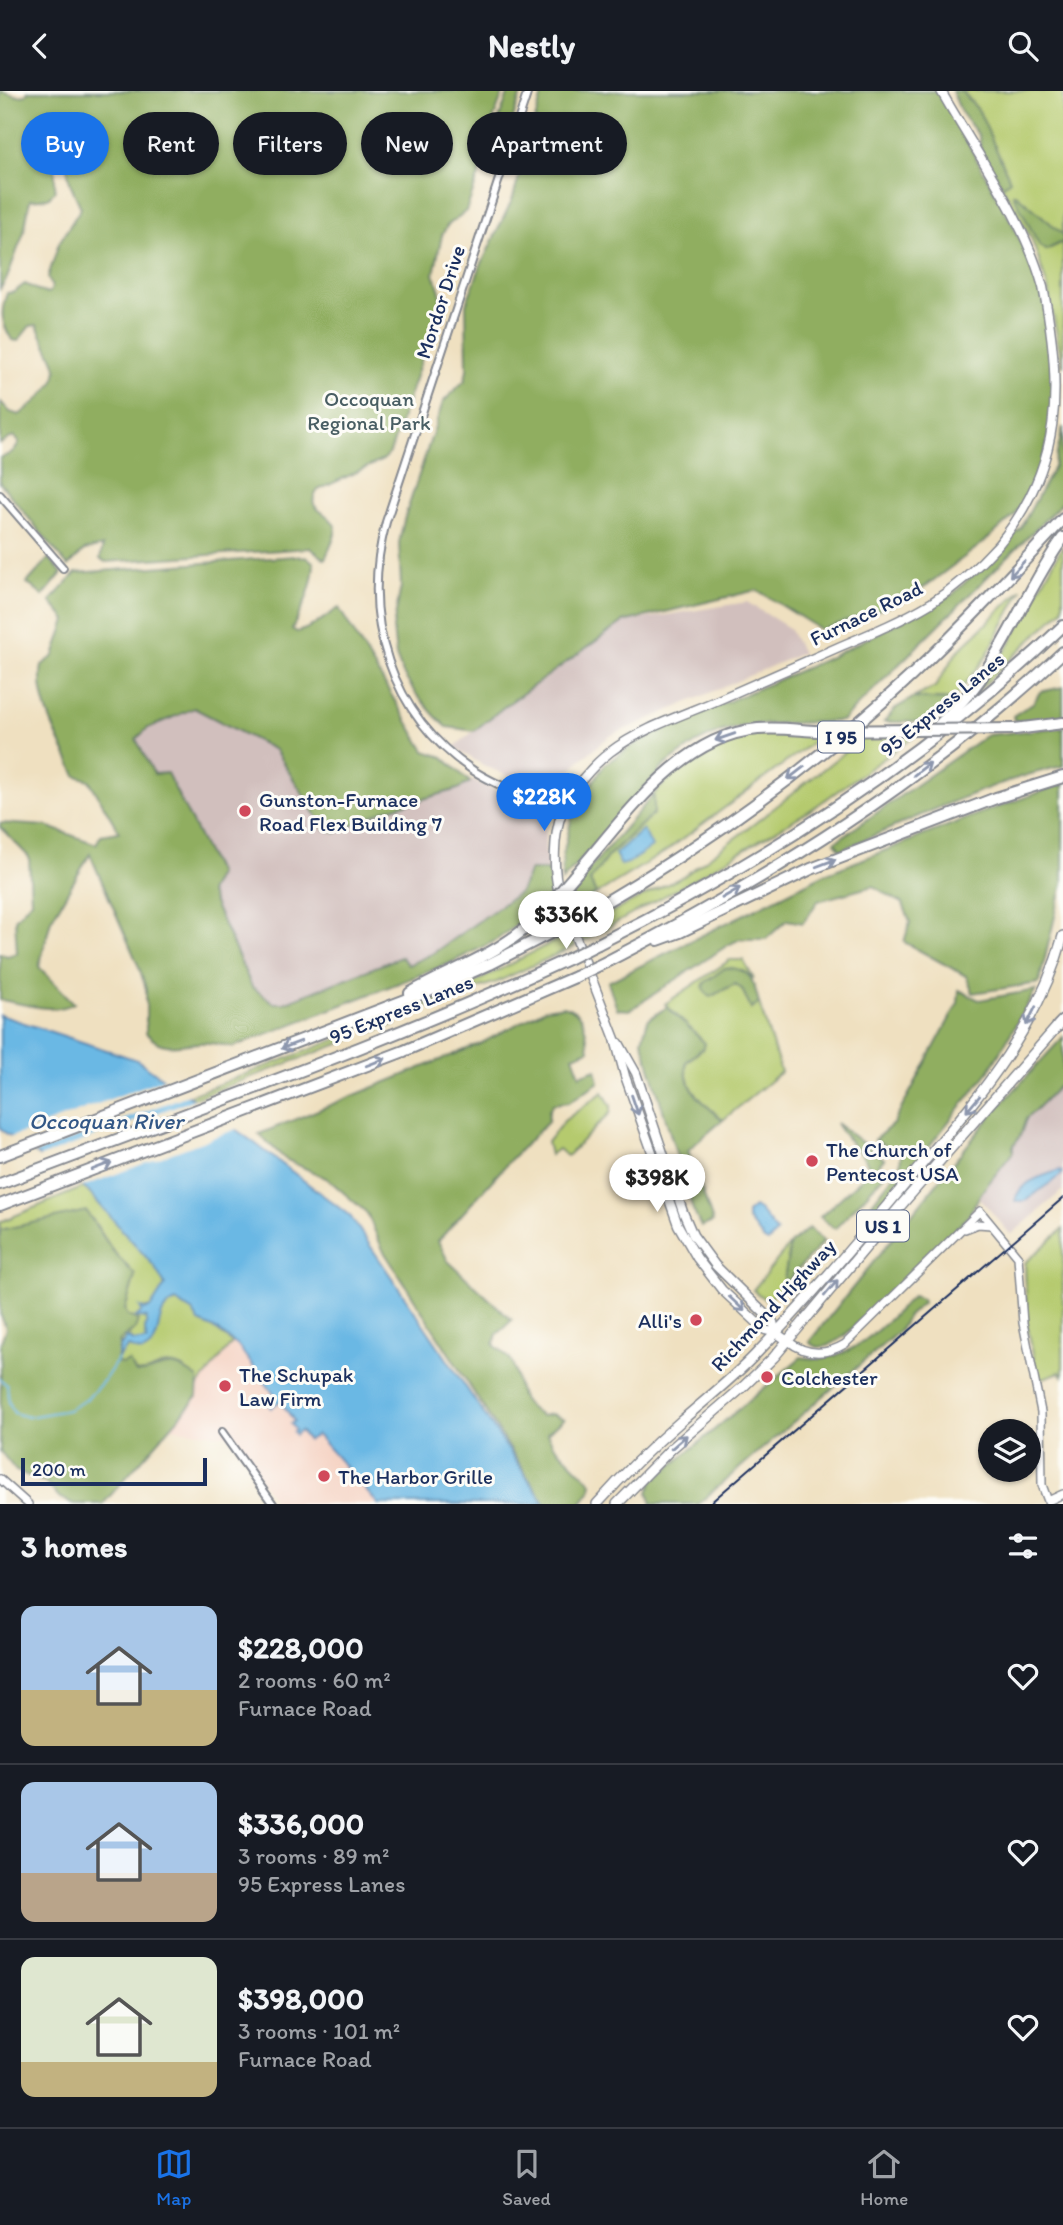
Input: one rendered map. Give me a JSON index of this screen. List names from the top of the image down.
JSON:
{
  "streets": {
    "highway": ["95 Express Lanes", "I 95"],
    "main road": ["Furnace Road", "US 1", "Richmond Highway"],
    "street": ["Mordor Drive"]
  },
  "crossings": [
    ["Mordor Drive", "Furnace Road"],
    ["Furnace Road", "Richmond Highway"]
  ],
  "water": ["Occoquan River"],
  "parks": ["Occoquan Regional Park"],
  "places": [
    "Gunston-Furnace Road Flex Building 7",
    "The Church of Pentecost USA",
    "Alli's",
    "Colchester",
    "The Schupak Law Firm",
    "The Harbor Grille"
  ],
  "scale_bar": "200 m",
  "page": {
    "header": "Nestly",
    "chip": [
      "Buy",
      "Rent",
      "Filters",
      "New",
      "Apartment"
    ],
    "price": ["$228K", "$336K", "$398K"],
    "scale": "200 m",
    "heading": "3 homes",
    "list": [
      {
        "name": "$228,000",
        "note": "2 rooms · 60 m² · Furnace Road"
      },
      {
        "name": "$336,000",
        "note": "3 rooms · 89 m² · 95 Express Lanes"
      },
      {
        "name": "$398,000",
        "note": "3 rooms · 101 m² · Furnace Road"
      }
    ],
    "tabs": ["Map", "Saved", "Home"]
  }
}
